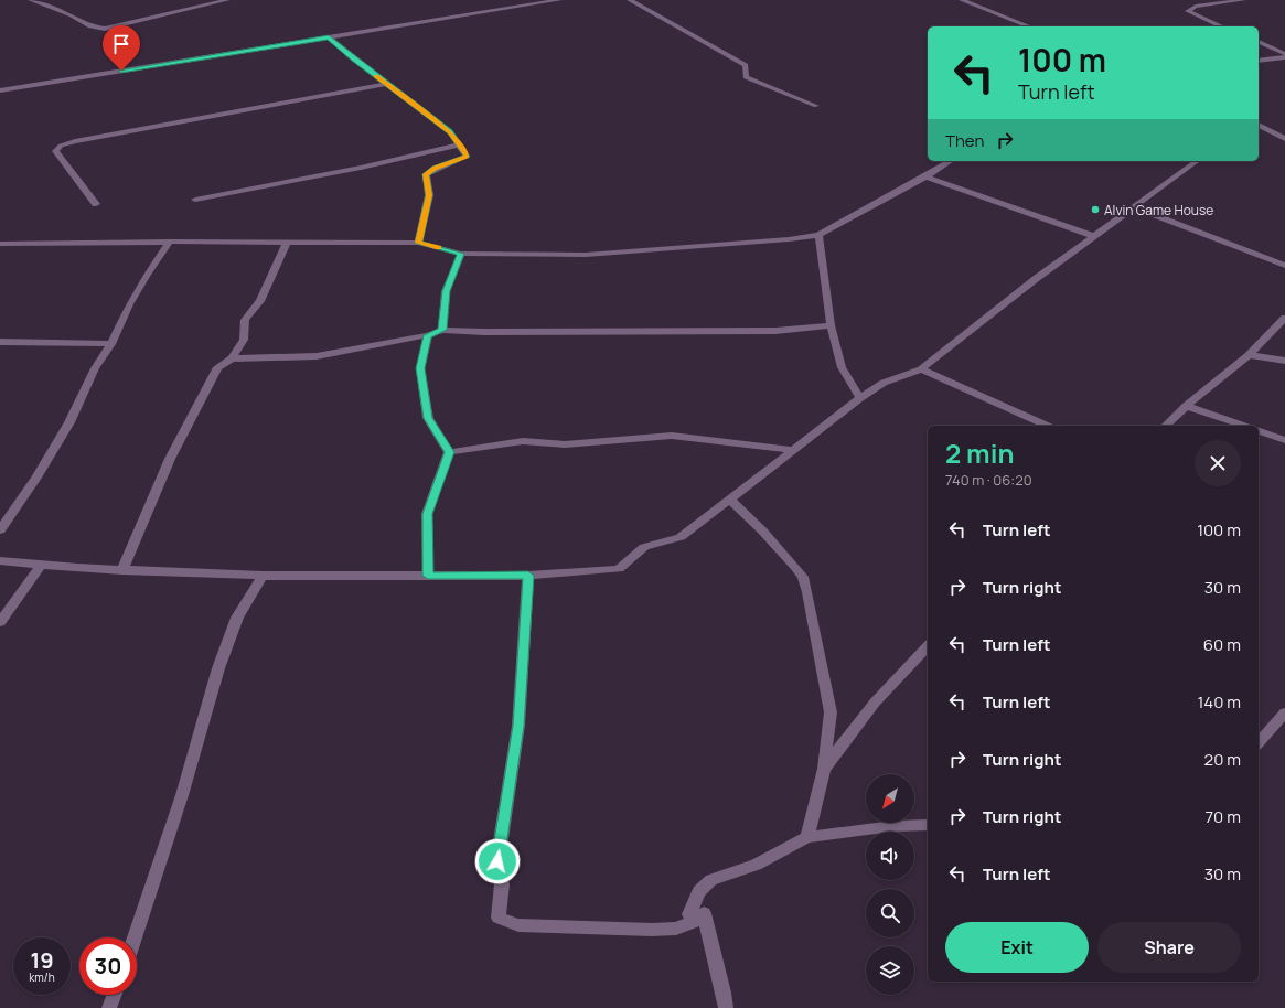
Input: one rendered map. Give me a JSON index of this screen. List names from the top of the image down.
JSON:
{
  "places": ["Alvin Game House"],
  "north": "bottom left",
  "page": {
    "turn": ["100 m", "Turn left"],
    "then": "Then",
    "heading": ["2 min", "740 m · 06:20"],
    "list": [
      {
        "name": "Turn left",
        "value": "100 m"
      },
      {
        "name": "Turn right",
        "value": "30 m"
      },
      {
        "name": "Turn left",
        "value": "60 m"
      },
      {
        "name": "Turn left",
        "value": "140 m"
      },
      {
        "name": "Turn right",
        "value": "20 m"
      },
      {
        "name": "Turn right",
        "value": "70 m"
      },
      {
        "name": "Turn left",
        "value": "30 m"
      }
    ],
    "buttons": ["Exit", "Share"],
    "speed": "19 km/h",
    "limit": "30"
  }
}
